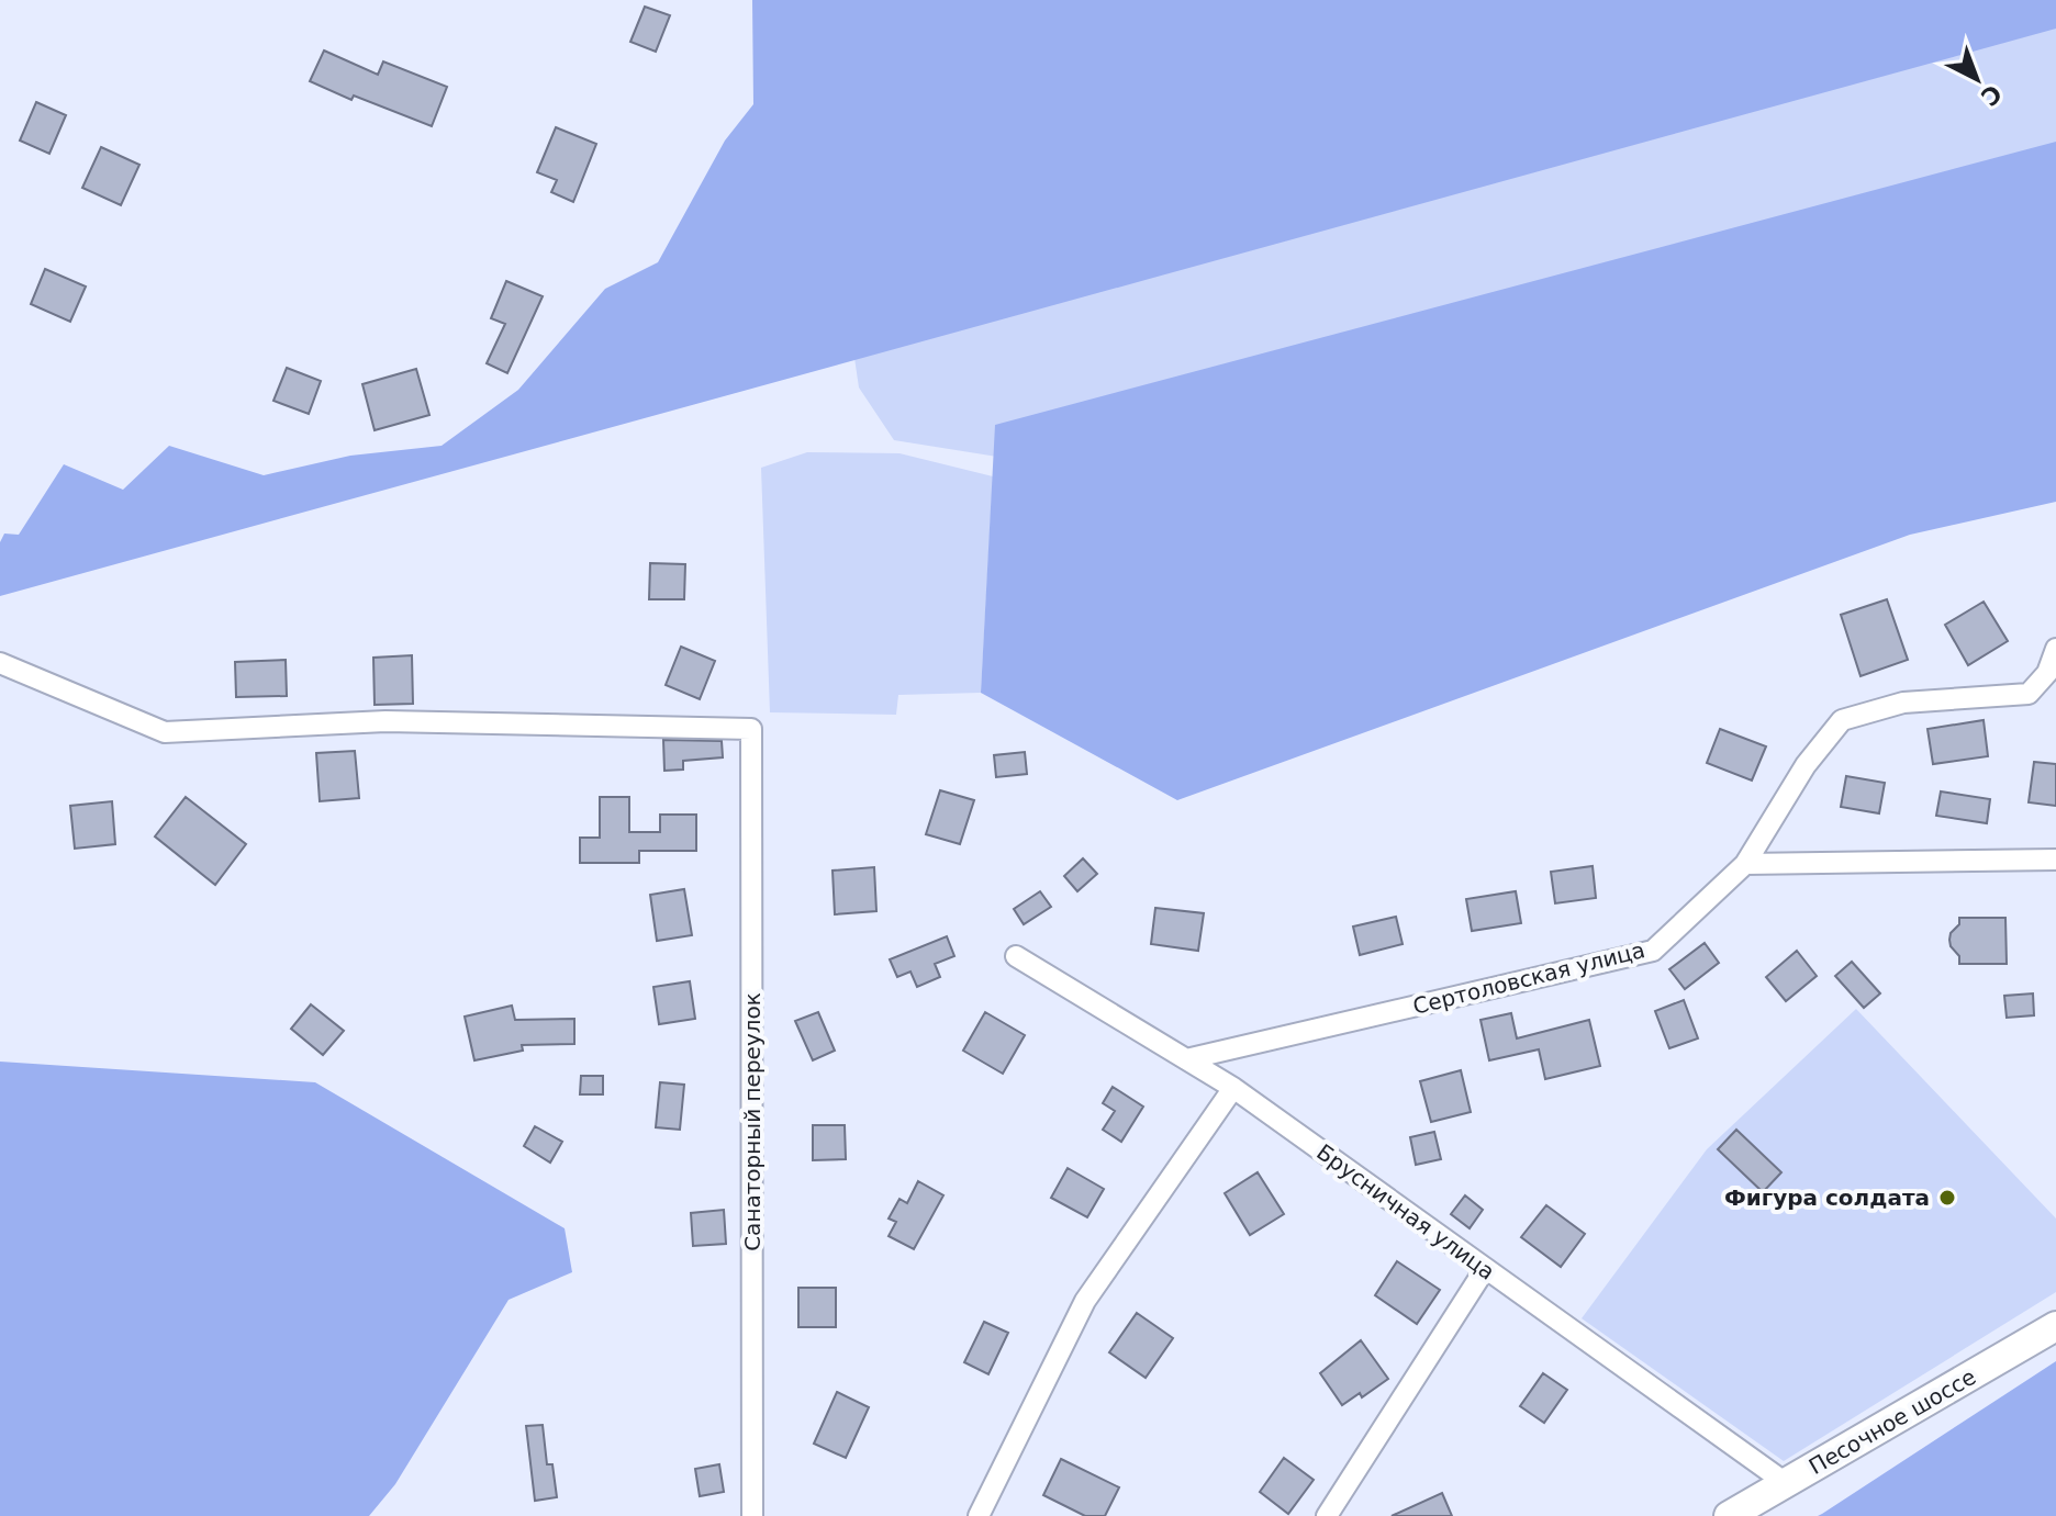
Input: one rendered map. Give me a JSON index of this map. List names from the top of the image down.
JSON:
{
  "streets": {
    "main road": ["Песочное шоссе"],
    "street": ["Сертоловская улица", "Санаторный переулок", "Брусничная улица"]
  },
  "crossings": [
    ["Сертоловская улица", "Брусничная улица"],
    ["Брусничная улица", "Песочное шоссе"]
  ],
  "places": ["Фигура солдата"],
  "north": "bottom right"
}
